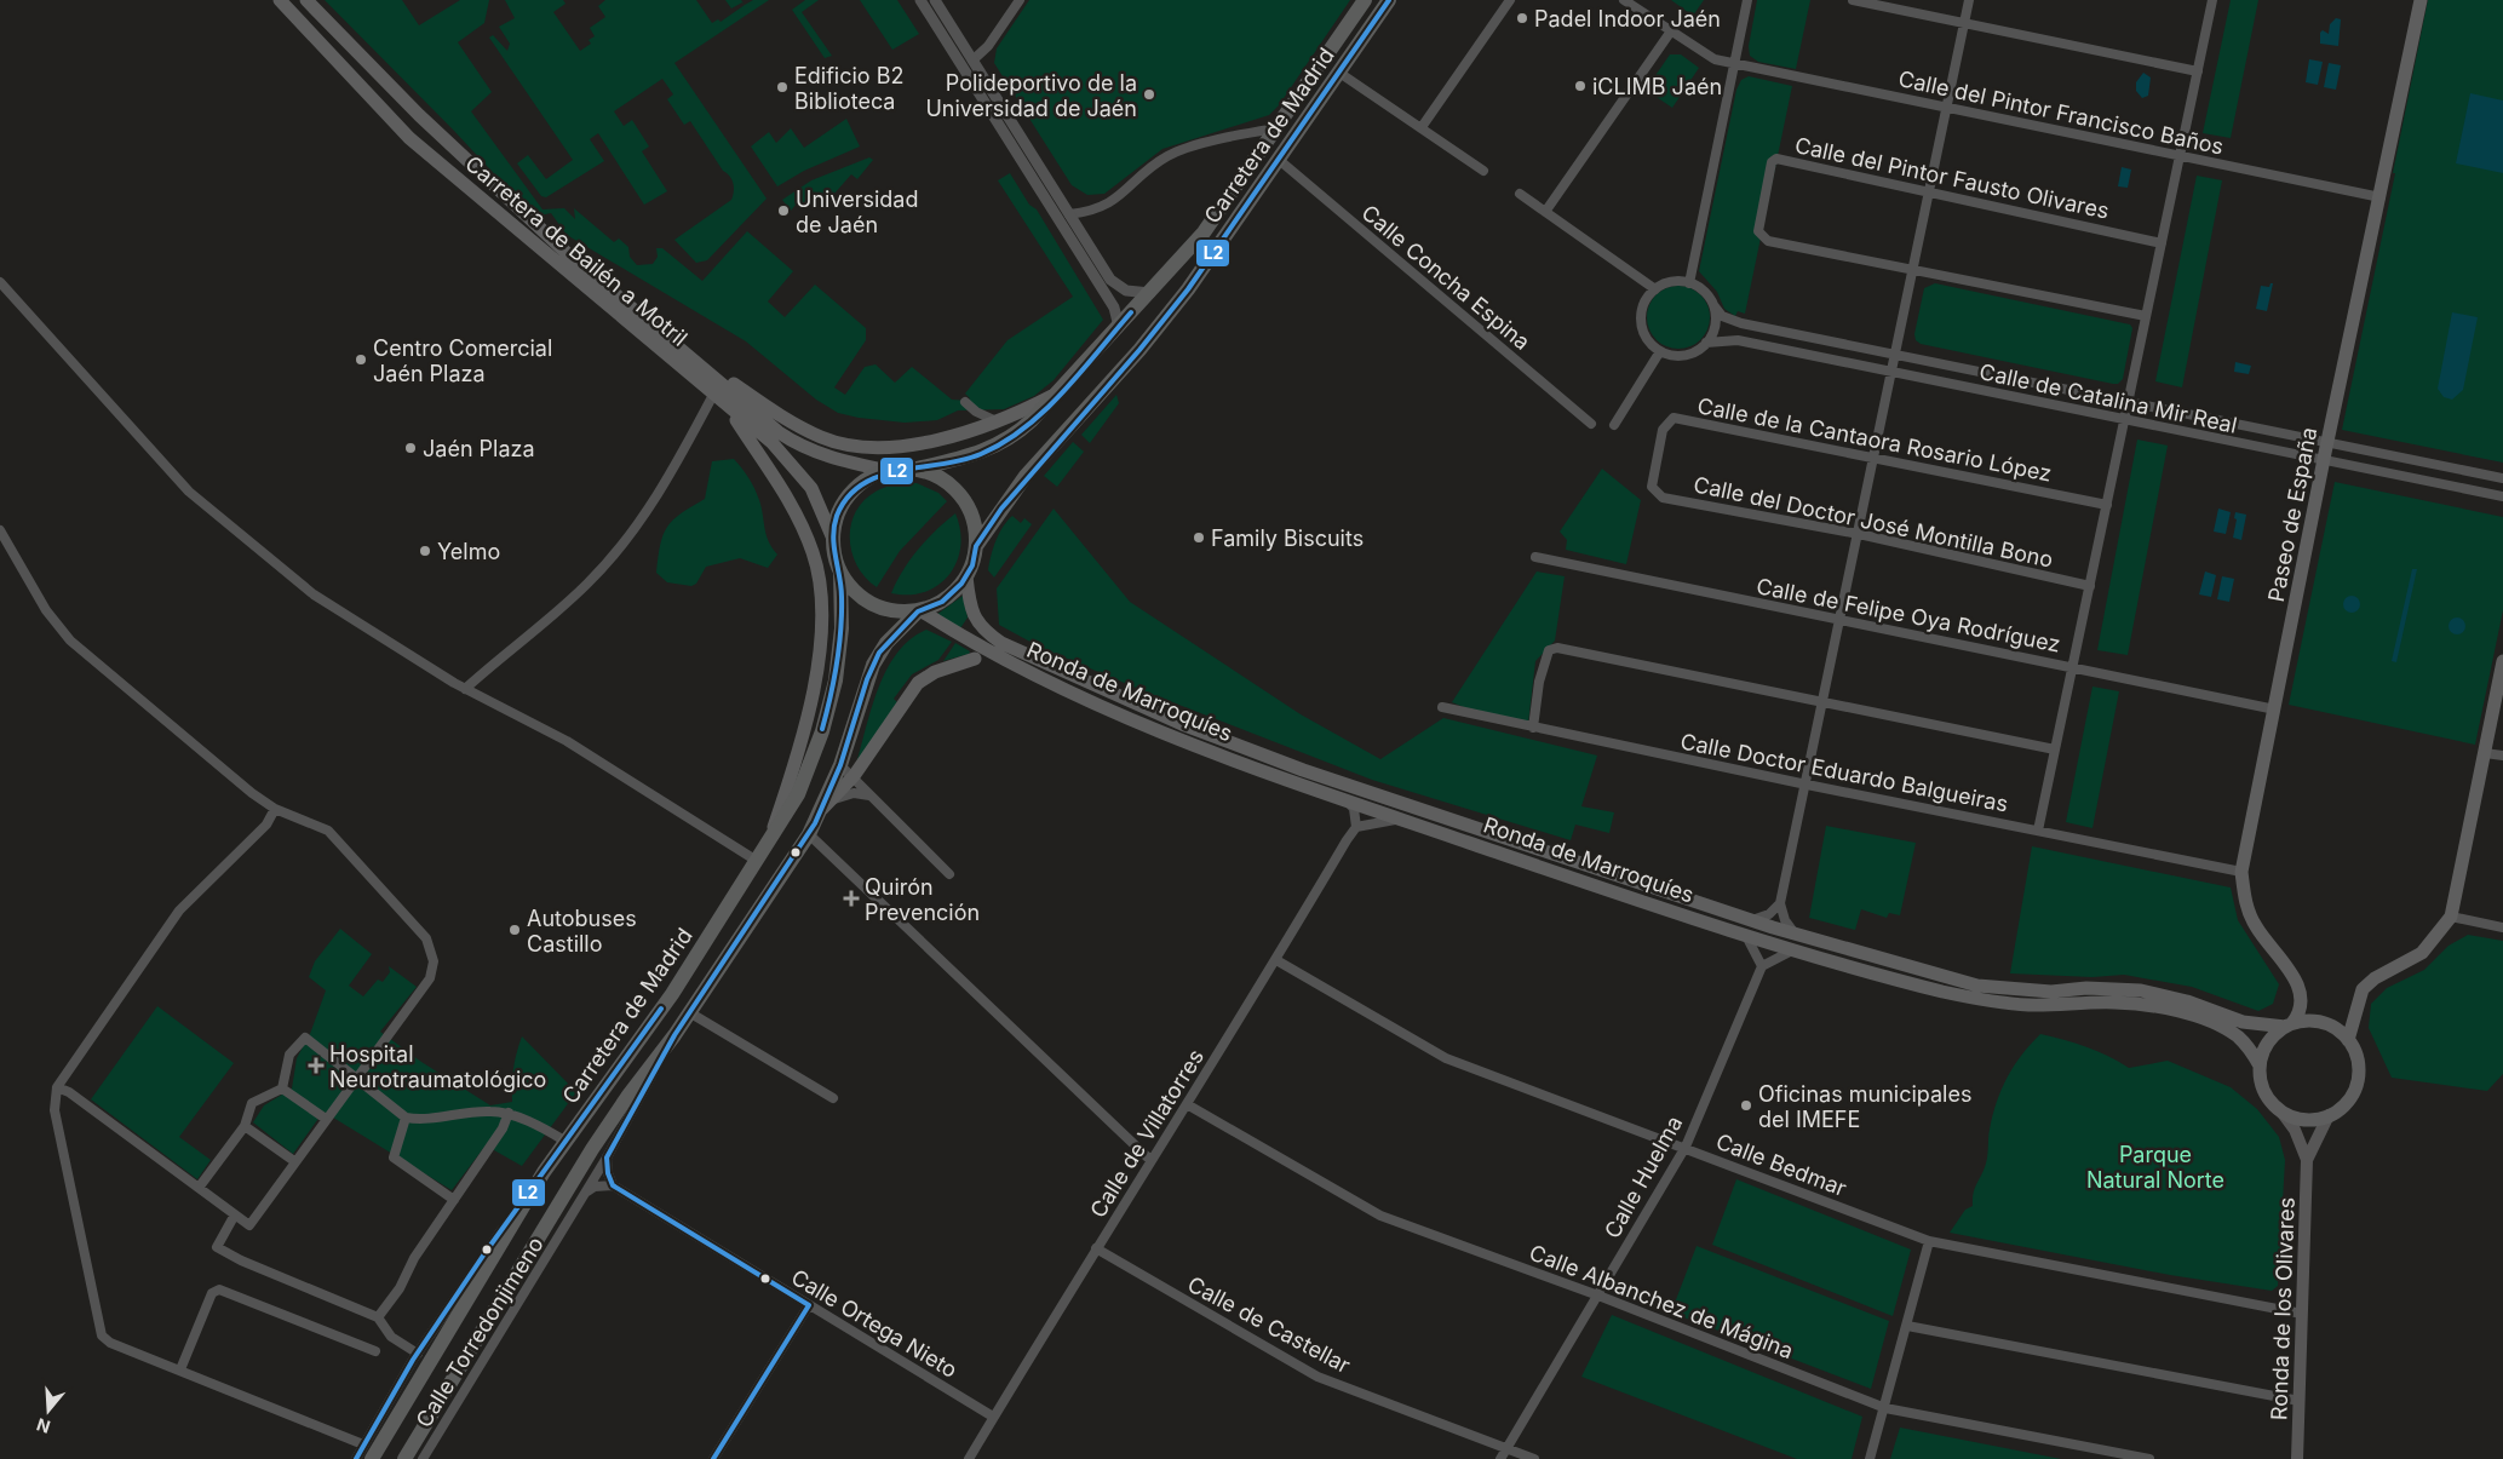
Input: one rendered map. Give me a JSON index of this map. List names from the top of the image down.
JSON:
{
  "streets": {
    "highway": ["Carretera de Madrid"],
    "main road": [
      "Carretera de Bailén a Motril",
      "Paseo de España",
      "Ronda de Marroquíes",
      "Ronda de los Olivares"
    ],
    "street": [
      "Calle del Pintor Francisco Baños",
      "Calle del Pintor Fausto Olivares",
      "Calle Concha Espina",
      "Calle de Catalina Mir Real",
      "Calle de la Cantaora Rosario López",
      "Calle del Doctor José Montilla Bono",
      "Calle de Felipe Oya Rodríguez",
      "Calle Doctor Eduardo Balgueiras",
      "Calle de Villatorres",
      "Calle Bedmar",
      "Calle Huelma",
      "Calle Albanchez de Mágina",
      "Calle Ortega Nieto",
      "Calle de Castellar",
      "Calle Torredonjimeno"
    ]
  },
  "crossings": [
    ["Calle del Pintor Francisco Baños", "Paseo de España"],
    ["Carretera de Madrid", "Carretera de Bailén a Motril"],
    ["Carretera de Madrid", "Calle Concha Espina"],
    ["Carretera de Madrid", "Ronda de Marroquíes"],
    ["Carretera de Bailén a Motril", "Ronda de Marroquíes"],
    ["Calle de Catalina Mir Real", "Paseo de España"],
    ["Calle de la Cantaora Rosario López", "Calle del Doctor José Montilla Bono"],
    ["Paseo de España", "Calle de Felipe Oya Rodríguez"],
    ["Paseo de España", "Ronda de Marroquíes"],
    ["Paseo de España", "Calle Doctor Eduardo Balgueiras"],
    ["Paseo de España", "Ronda de los Olivares"],
    ["Ronda de Marroquíes", "Ronda de los Olivares"],
    ["Calle de Villatorres", "Calle Bedmar"],
    ["Calle de Villatorres", "Calle Albanchez de Mágina"],
    ["Calle de Villatorres", "Calle Ortega Nieto"],
    ["Calle de Villatorres", "Calle de Castellar"],
    ["Calle Bedmar", "Calle Huelma"],
    ["Calle Bedmar", "Ronda de los Olivares"],
    ["Calle Huelma", "Calle Albanchez de Mágina"],
    ["Calle Huelma", "Calle de Castellar"]
  ],
  "parks": ["Parque Natural Norte"],
  "places": {
    "other": [
      "Padel Indoor Jaén",
      "iCLIMB Jaén",
      "Edificio B2 Biblioteca",
      "Polideportivo de la Universidad de Jaén",
      "Universidad de Jaén",
      "Centro Comercial Jaén Plaza",
      "Jaén Plaza",
      "Family Biscuits",
      "Yelmo",
      "Autobuses Castillo",
      "Oficinas municipales del IMEFE"
    ],
    "health": ["Quirón Prevención", "Hospital Neurotraumatológico"]
  },
  "lines": ["transit line L2"],
  "north": "bottom"
}
